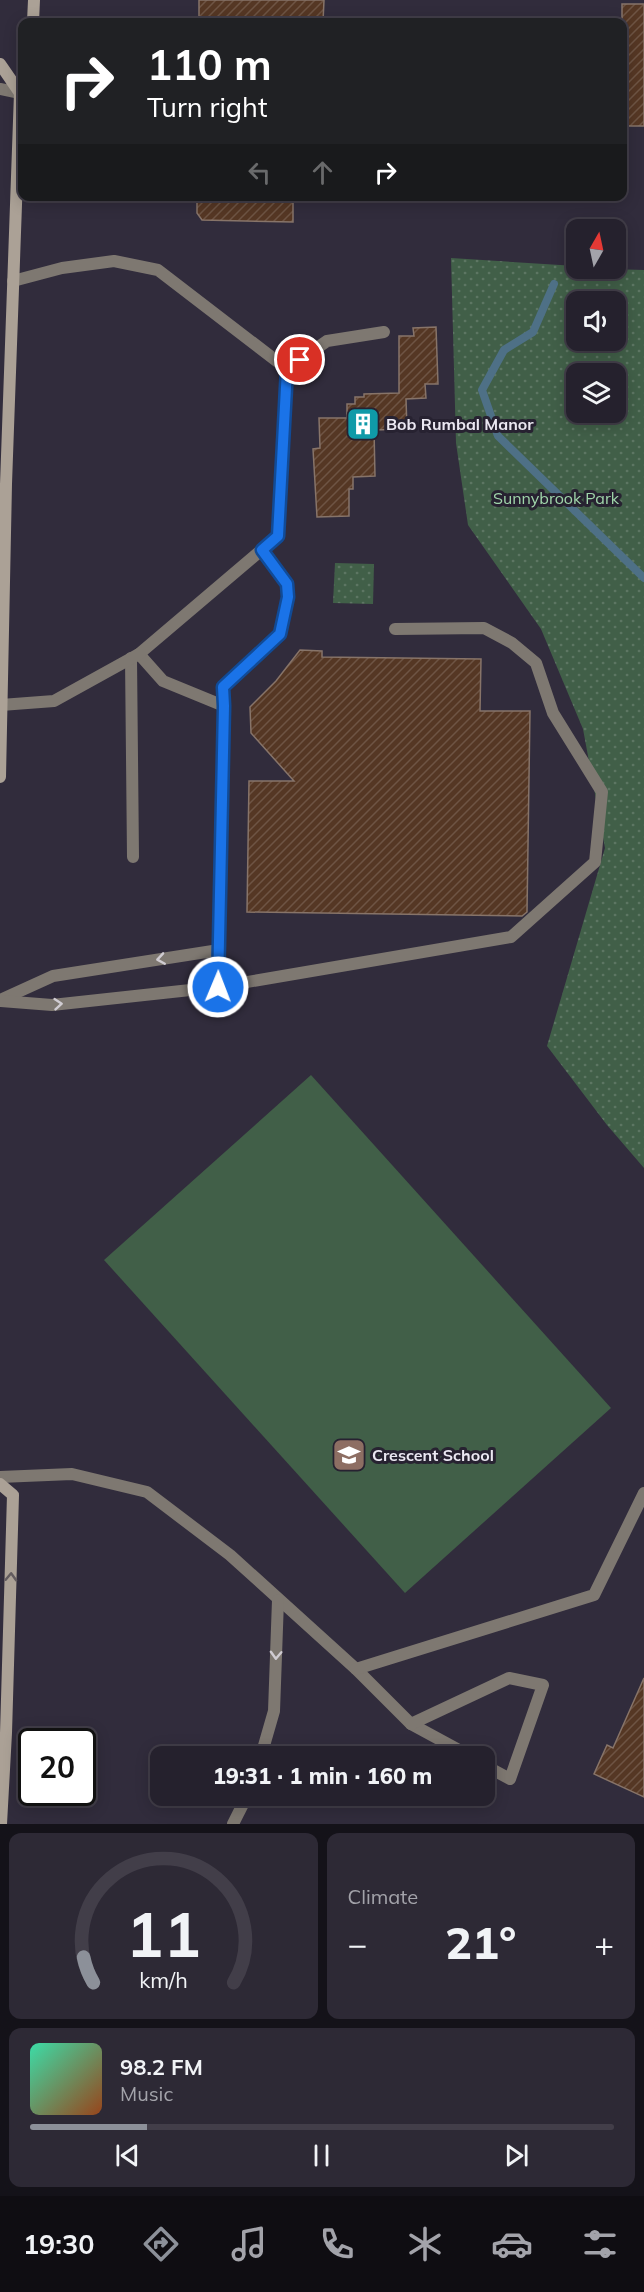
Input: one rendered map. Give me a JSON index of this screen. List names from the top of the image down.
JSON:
{
  "parks": ["Sunnybrook Park"],
  "places": {
    "building": ["Bob Rumbal Manor"],
    "school or university": ["Crescent School"]
  },
  "north": "top",
  "page": {
    "turn": ["110 m", "Turn right"],
    "limit": "20",
    "trip": "19:31 · 1 min · 160 m",
    "tile": "Climate",
    "heat": ["−", "21°", "+"],
    "song": ["98.2 FM", "Music"],
    "tabs": "19:30",
    "gauge": ["11", "km/h"]
  }
}
